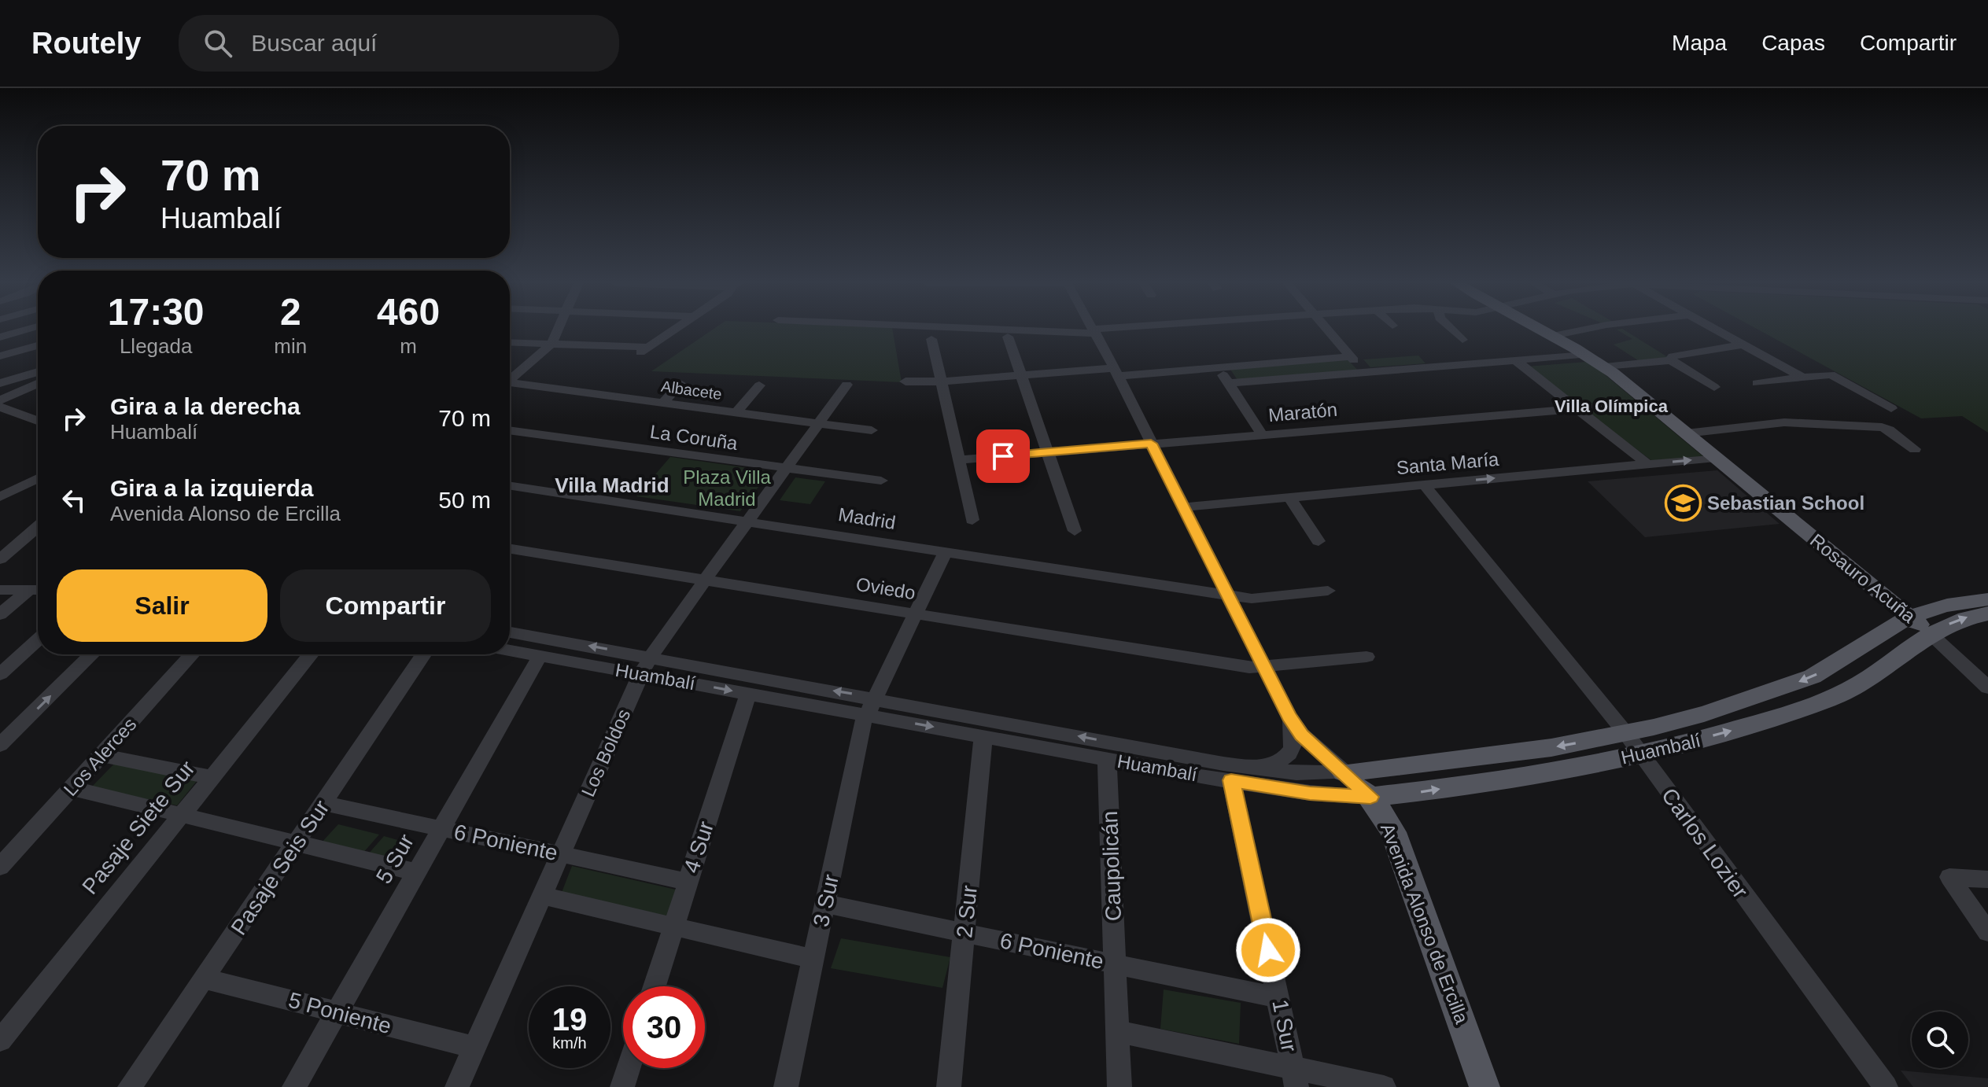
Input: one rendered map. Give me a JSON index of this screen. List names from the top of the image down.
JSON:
{
  "streets": {
    "main road": ["Rosauro Acuña", "Huambalí", "Avenida Alonso de Ercilla"],
    "street": [
      "Albacete",
      "Maratón",
      "La Coruña",
      "Santa María",
      "Madrid",
      "Oviedo",
      "Los Boldos",
      "Los Alerces",
      "Pasaje Siete Sur",
      "6 Poniente",
      "Carlos Lozier",
      "4 Sur",
      "5 Sur",
      "Caupolicán",
      "Pasaje Seis Sur",
      "3 Sur",
      "2 Sur",
      "5 Poniente",
      "1 Sur"
    ]
  },
  "crossings": [
    ["Albacete", "Los Boldos"],
    ["Maratón", "Rosauro Acuña"],
    ["Maratón", "Avenida Alonso de Ercilla"],
    ["La Coruña", "Los Boldos"],
    ["Santa María", "Rosauro Acuña"],
    ["Santa María", "Carlos Lozier"],
    ["Santa María", "Avenida Alonso de Ercilla"],
    ["Madrid", "Los Boldos"],
    ["Madrid", "3 Sur"],
    ["Madrid", "Avenida Alonso de Ercilla"],
    ["Rosauro Acuña", "Huambalí"],
    ["Oviedo", "Los Boldos"],
    ["Oviedo", "3 Sur"],
    ["Oviedo", "Avenida Alonso de Ercilla"],
    ["Huambalí", "Los Boldos"],
    ["Huambalí", "Carlos Lozier"],
    ["Huambalí", "4 Sur"],
    ["Huambalí", "5 Sur"],
    ["Huambalí", "Caupolicán"],
    ["Huambalí", "3 Sur"],
    ["Huambalí", "2 Sur"],
    ["Huambalí", "Avenida Alonso de Ercilla"],
    ["Huambalí", "1 Sur"],
    ["Los Boldos", "6 Poniente"],
    ["Los Boldos", "5 Poniente"],
    ["6 Poniente", "4 Sur"],
    ["6 Poniente", "5 Sur"],
    ["6 Poniente", "Caupolicán"],
    ["6 Poniente", "Pasaje Seis Sur"],
    ["6 Poniente", "3 Sur"],
    ["6 Poniente", "2 Sur"],
    ["6 Poniente", "1 Sur"],
    ["5 Sur", "5 Poniente"],
    ["Pasaje Seis Sur", "5 Poniente"]
  ],
  "districts": ["Villa Olímpica", "Villa Madrid"],
  "parks": ["Plaza Villa Madrid"],
  "places": {
    "school or university": ["Sebastian School"]
  },
  "page": {
    "header": "Routely",
    "search": "Buscar aquí",
    "nav": ["Mapa", "Capas", "Compartir"],
    "turn": ["70 m", "Huambalí"],
    "eta": [
      "17:30",
      "Llegada",
      "2",
      "min",
      "460",
      "m"
    ],
    "list": [
      {
        "name": "Gira a la derecha",
        "note": "Huambalí",
        "value": "70 m"
      },
      {
        "name": "Gira a la izquierda",
        "note": "Avenida Alonso de Ercilla",
        "value": "50 m"
      }
    ],
    "buttons": ["Salir", "Compartir"],
    "speed": "19 km/h",
    "limit": "30"
  }
}
